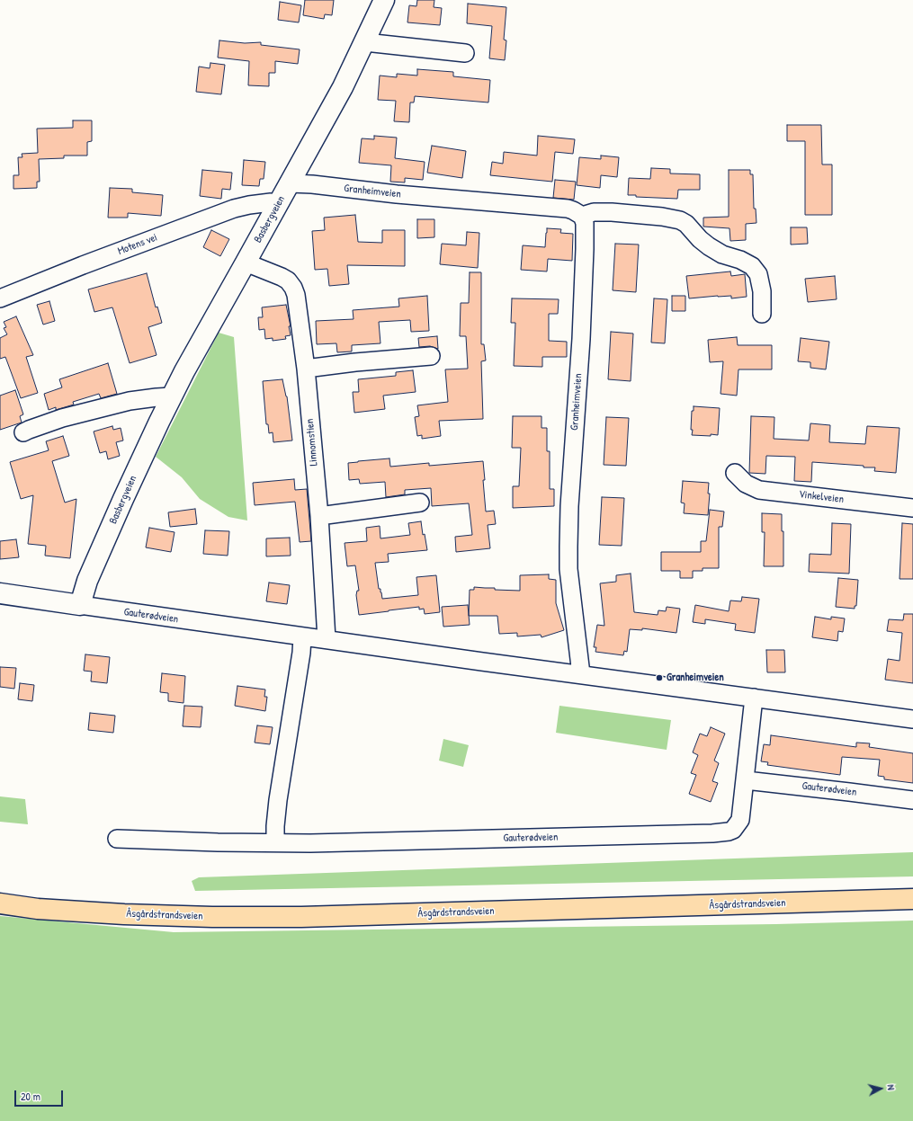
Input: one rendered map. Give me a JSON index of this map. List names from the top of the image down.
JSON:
{
  "streets": {
    "main road": ["Basbergveien", "Gauterødveien", "Åsgårdstrandsveien"],
    "street": [
      "Granheimveien",
      "Motens vei",
      "Linnomstien",
      "Vinkelveien"
    ]
  },
  "crossings": [
    ["Granheimveien", "Basbergveien"],
    ["Granheimveien", "Gauterødveien"],
    ["Basbergveien", "Motens vei"],
    ["Basbergveien", "Linnomstien"],
    ["Basbergveien", "Gauterødveien"],
    ["Linnomstien", "Gauterødveien"]
  ],
  "places": ["Granheimveien"],
  "scale_bar": "20 m",
  "north": "right"
}
